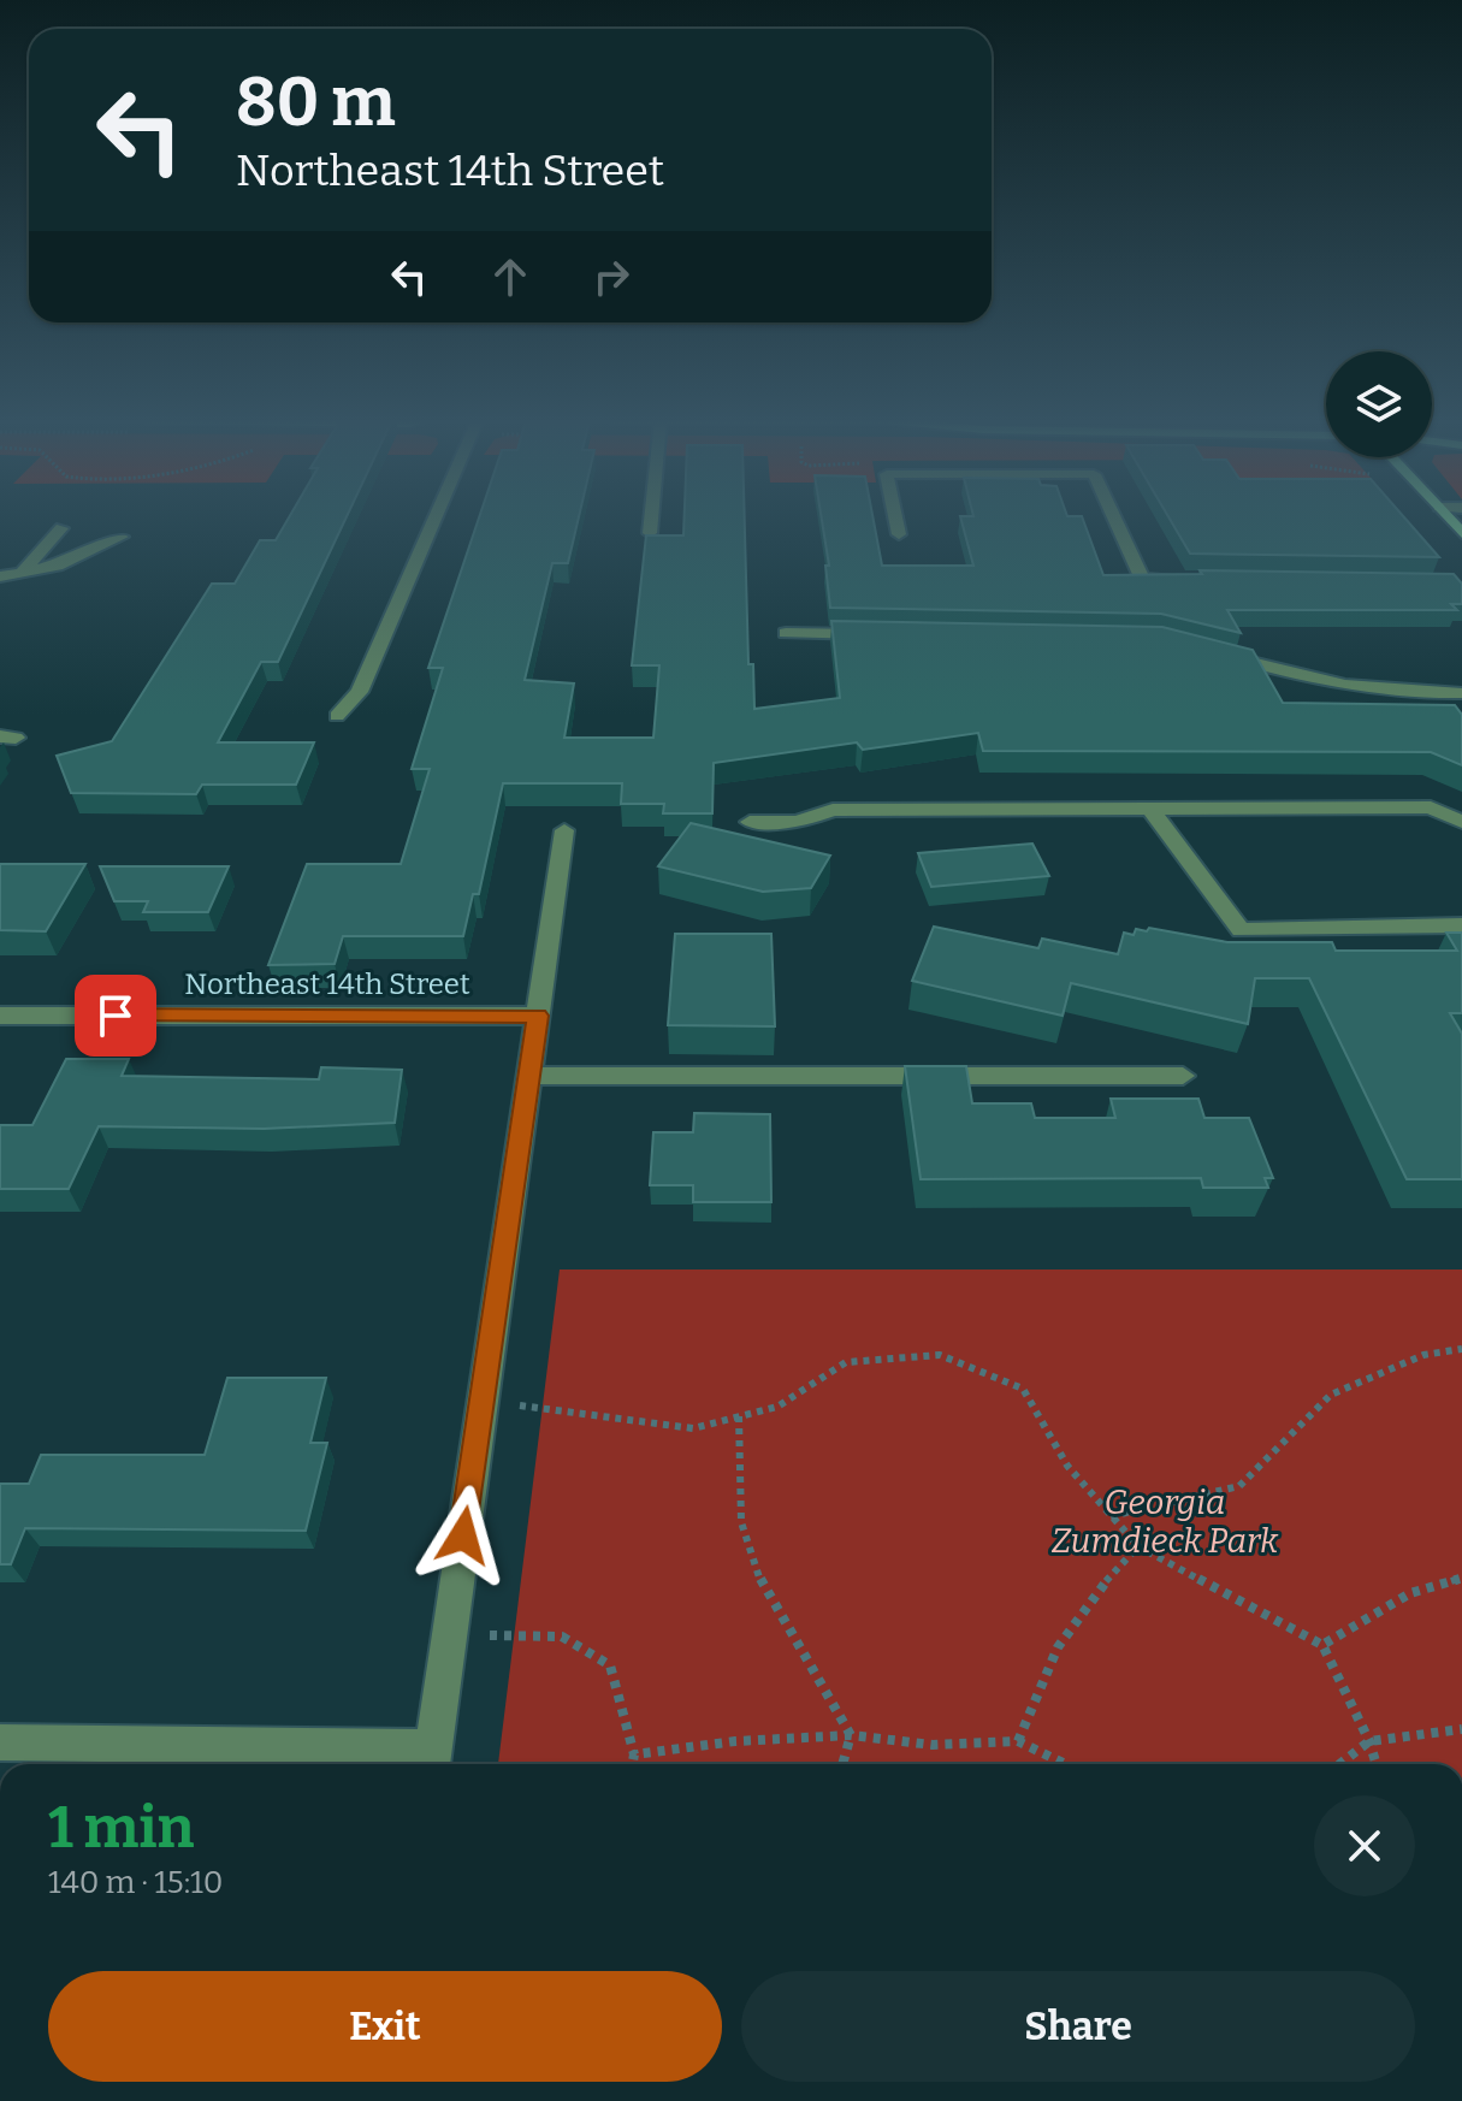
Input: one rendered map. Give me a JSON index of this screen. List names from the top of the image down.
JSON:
{
  "streets": {
    "street": ["Northeast 14th Street"]
  },
  "parks": ["Georgia Zumdieck Park"],
  "page": {
    "turn": ["80 m", "Northeast 14th Street"],
    "heading": ["1 min", "140 m · 15:10"],
    "buttons": ["Exit", "Share"]
  }
}
